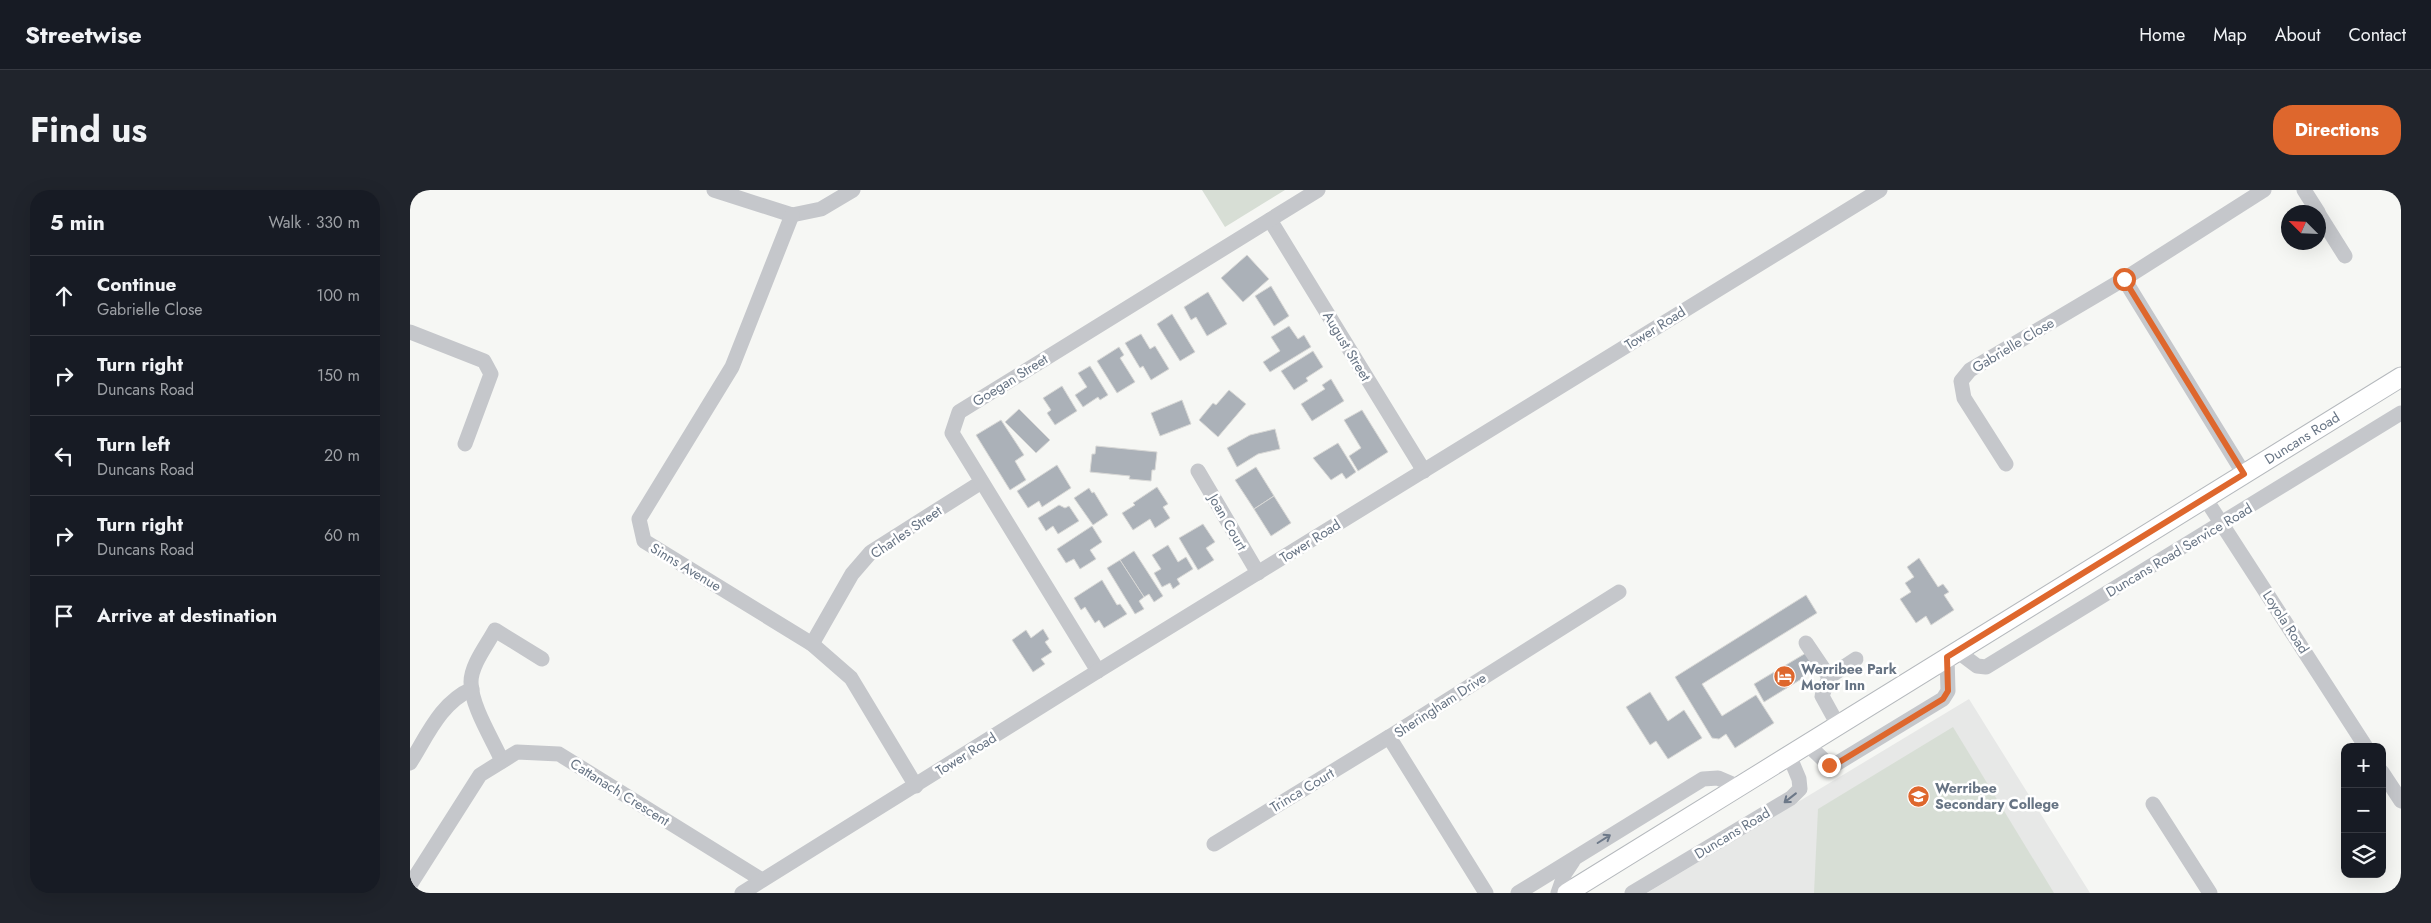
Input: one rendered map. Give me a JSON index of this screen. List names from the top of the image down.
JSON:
{
  "streets": {
    "main road": ["Duncans Road"],
    "street": [
      "Tower Road",
      "Gabrielle Close",
      "August Street",
      "Goegan Street",
      "Joan Court",
      "Charles Street",
      "Duncans Road Service Road",
      "Sinns Avenue",
      "Loyola Road",
      "Sheringham Drive",
      "Trinca Court",
      "Cattanach Crescent"
    ]
  },
  "crossings": [
    ["Tower Road", "August Street"],
    ["Tower Road", "Goegan Street"],
    ["Tower Road", "Joan Court"],
    ["Tower Road", "Sinns Avenue"],
    ["Tower Road", "Cattanach Crescent"],
    ["August Street", "Goegan Street"],
    ["Goegan Street", "Charles Street"],
    ["Duncans Road", "Duncans Road Service Road"],
    ["Duncans Road", "Loyola Road"],
    ["Charles Street", "Sinns Avenue"],
    ["Duncans Road Service Road", "Loyola Road"],
    ["Sheringham Drive", "Trinca Court"]
  ],
  "places": {
    "hotel": ["Werribee Park Motor Inn"],
    "school or university": ["Werribee Secondary College"]
  },
  "north": "top left",
  "page": {
    "header": "Streetwise",
    "nav": [
      "Home",
      "Map",
      "About",
      "Contact"
    ],
    "title": "Find us",
    "buttons": "Directions",
    "heading": ["5 min", "Walk · 330 m"],
    "list": [
      ["Continue", "Gabrielle Close", "100 m"],
      ["Turn right", "Duncans Road", "150 m"],
      ["Turn left", "Duncans Road", "20 m"],
      ["Turn right", "Duncans Road", "60 m"],
      "Arrive at destination"
    ],
    "map_buttons": ["+", "−"]
  }
}
